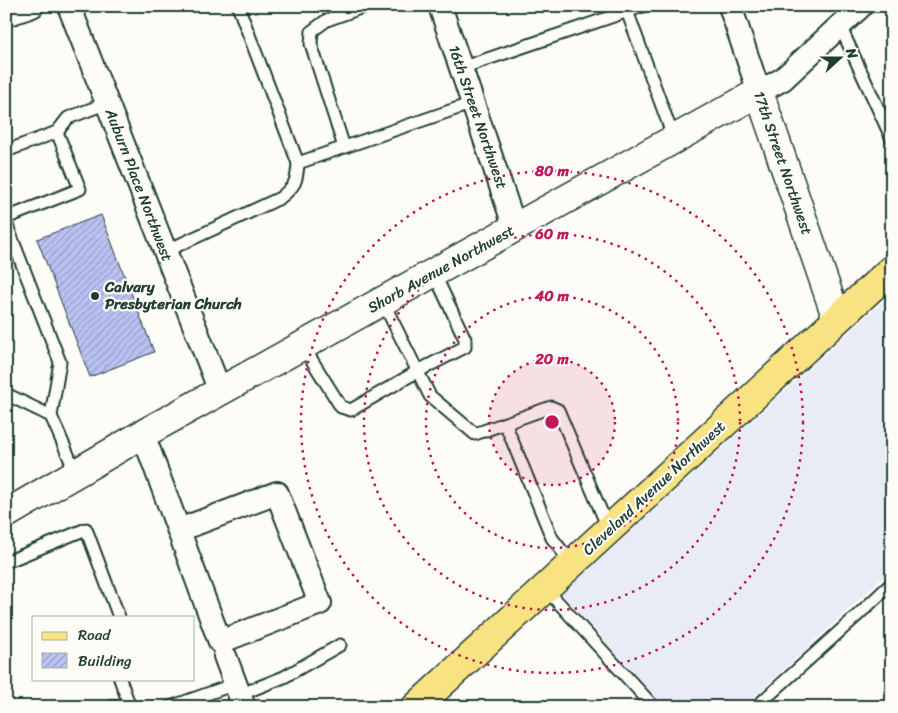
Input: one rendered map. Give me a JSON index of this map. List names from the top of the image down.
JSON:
{
  "streets": {
    "main road": ["Cleveland Avenue Northwest"],
    "street": [
      "16th Street Northwest",
      "17th Street Northwest",
      "Auburn Place Northwest",
      "Shorb Avenue Northwest"
    ]
  },
  "crossings": [
    ["16th Street Northwest", "Shorb Avenue Northwest"],
    ["17th Street Northwest", "Shorb Avenue Northwest"],
    ["17th Street Northwest", "Cleveland Avenue Northwest"],
    ["Auburn Place Northwest", "Shorb Avenue Northwest"]
  ],
  "places": ["Calvary Presbyterian Church"],
  "legend": ["Road", "Building"],
  "north": "right",
  "rings": [
    "80 m",
    "60 m",
    "40 m",
    "20 m"
  ]
}
